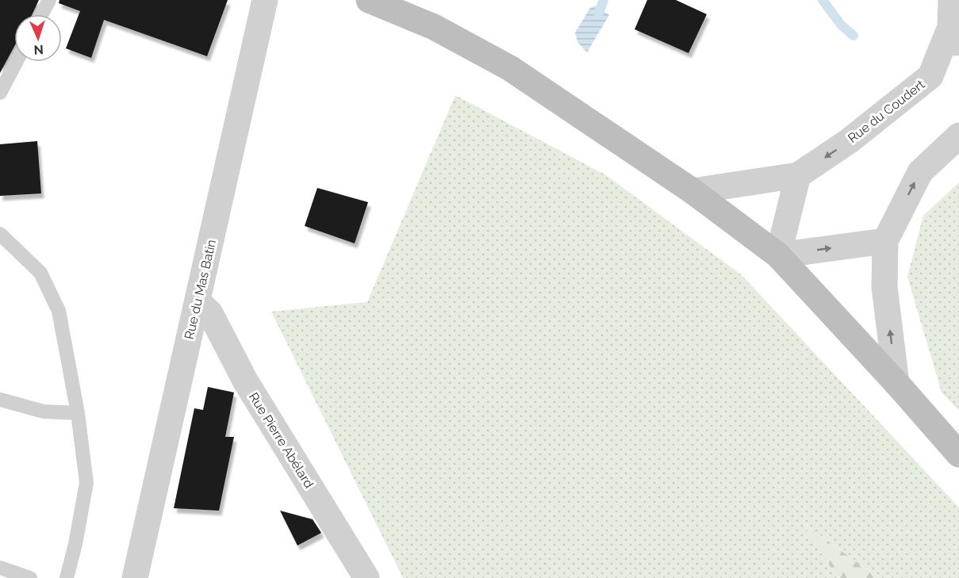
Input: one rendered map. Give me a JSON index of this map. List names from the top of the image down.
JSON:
{
  "streets": {
    "street": ["Rue du Coudert", "Rue du Mas Batin", "Rue Pierre Abélard"]
  },
  "crossings": [
    ["Rue du Mas Batin", "Rue Pierre Abélard"]
  ],
  "north": "bottom"
}
